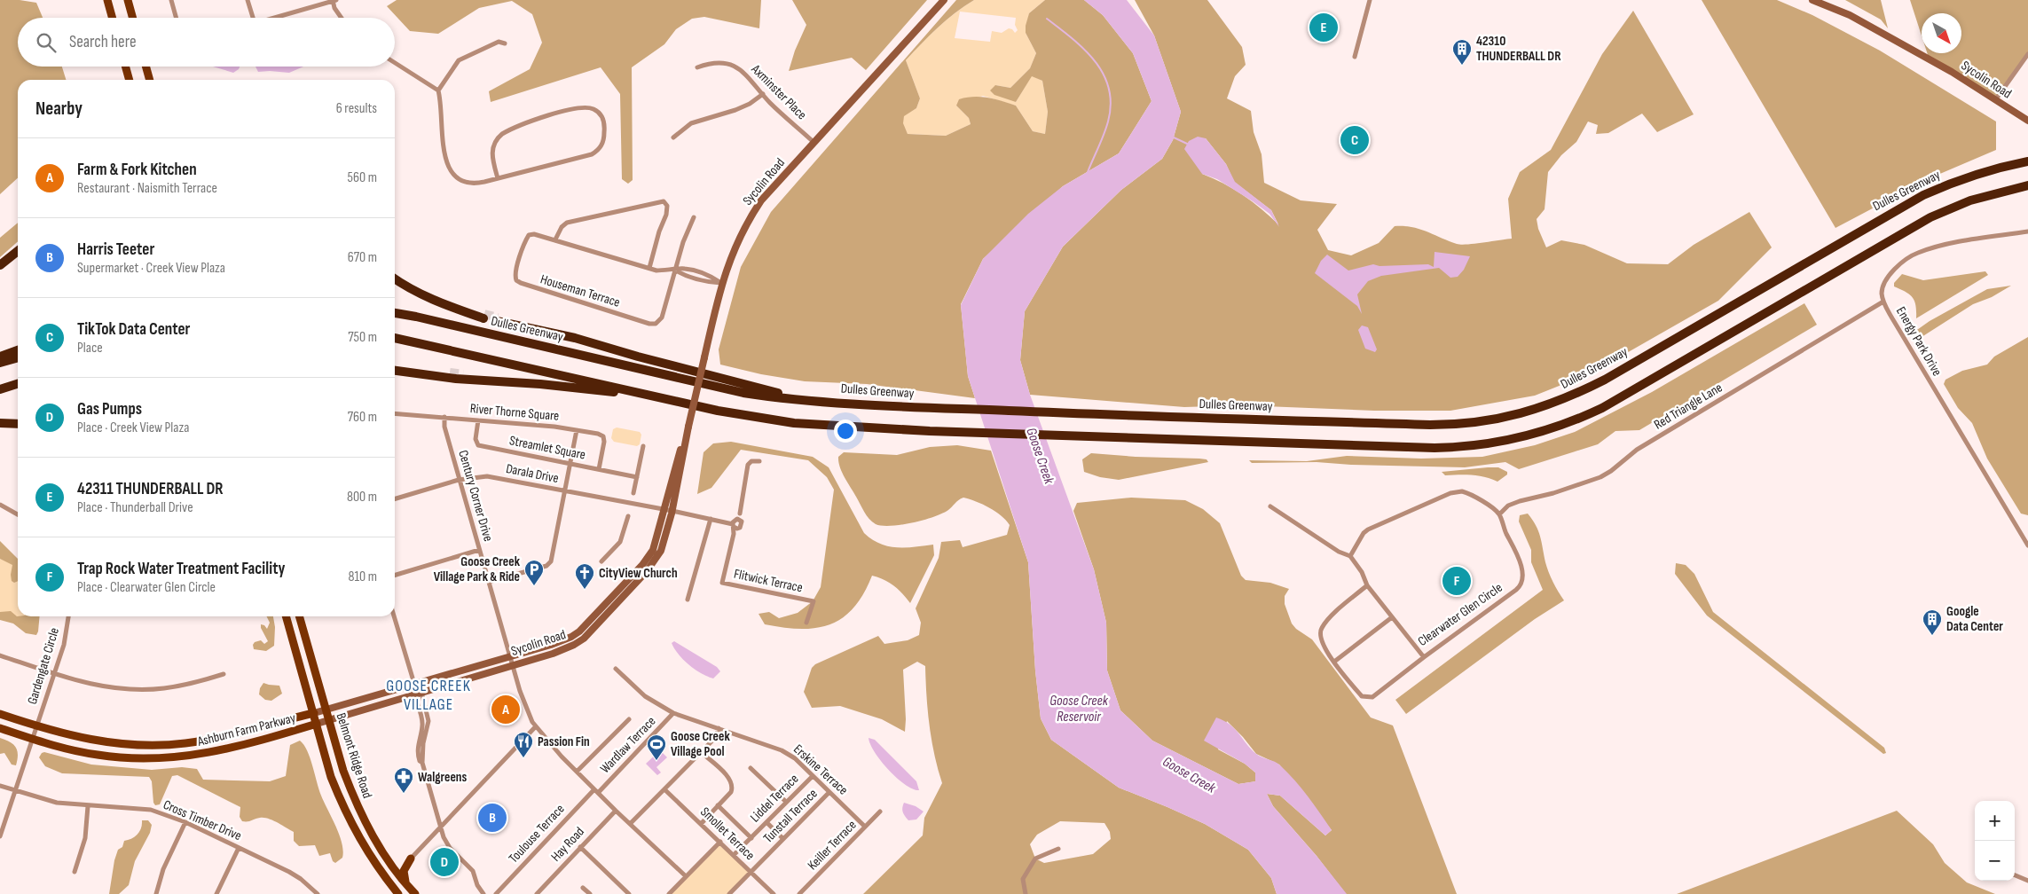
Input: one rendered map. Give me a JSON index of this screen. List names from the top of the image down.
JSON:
{
  "streets": {
    "highway": ["Dulles Greenway"],
    "main road": ["Sycolin Road", "Ashburn Farm Parkway", "Belmont Ridge Road"],
    "street": [
      "Axminster Place",
      "Houseman Terrace",
      "Energy Park Drive",
      "Red Triangle Lane",
      "River Thorne Square",
      "Streamlet Square",
      "Darala Drive",
      "Century Corner Drive",
      "Flitwick Terrace",
      "Clearwater Glen Circle",
      "Gardengate Circle",
      "Wardlaw Terrace",
      "Erskine Terrace",
      "Liddel Terrace",
      "Tunstall Terrace",
      "Cross Timber Drive",
      "Toulouse Terrace",
      "Smollet Terrace",
      "Hay Road",
      "Keiller Terrace"
    ]
  },
  "crossings": [
    ["Sycolin Road", "Axminster Place"],
    ["Sycolin Road", "Houseman Terrace"],
    ["Sycolin Road", "Darala Drive"],
    ["Sycolin Road", "Century Corner Drive"],
    ["Sycolin Road", "Ashburn Farm Parkway"],
    ["Sycolin Road", "Belmont Ridge Road"],
    ["Energy Park Drive", "Red Triangle Lane"],
    ["Red Triangle Lane", "Clearwater Glen Circle"],
    ["River Thorne Square", "Streamlet Square"],
    ["River Thorne Square", "Century Corner Drive"],
    ["Darala Drive", "Century Corner Drive"],
    ["Darala Drive", "Flitwick Terrace"],
    ["Century Corner Drive", "Wardlaw Terrace"],
    ["Century Corner Drive", "Toulouse Terrace"],
    ["Century Corner Drive", "Hay Road"],
    ["Gardengate Circle", "Ashburn Farm Parkway"],
    ["Gardengate Circle", "Cross Timber Drive"],
    ["Ashburn Farm Parkway", "Belmont Ridge Road"],
    ["Wardlaw Terrace", "Erskine Terrace"],
    ["Wardlaw Terrace", "Toulouse Terrace"],
    ["Erskine Terrace", "Liddel Terrace"],
    ["Erskine Terrace", "Tunstall Terrace"],
    ["Erskine Terrace", "Keiller Terrace"],
    ["Liddel Terrace", "Smollet Terrace"],
    ["Tunstall Terrace", "Smollet Terrace"]
  ],
  "districts": ["GOOSE CREEK VILLAGE"],
  "water": ["Goose Creek", "Goose Creek Reservoir"],
  "places": {
    "building": ["42310 THUNDERBALL DR", "Google Data Center"],
    "parking": ["Goose Creek Village Park & Ride"],
    "church": ["CityView Church"],
    "restaurant": ["Passion Fin"],
    "sports": ["Goose Creek Village Pool"],
    "pharmacy": ["Walgreens"]
  },
  "north": "bottom right",
  "page": {
    "pins": [
      "E",
      "C",
      "F",
      "A",
      "B",
      "D"
    ],
    "search": "Search here",
    "heading": ["Nearby", "6 results"],
    "list": [
      {
        "mark": "A",
        "name": "Farm & Fork Kitchen",
        "note": "Restaurant · Naismith Terrace",
        "value": "560 m"
      },
      {
        "mark": "B",
        "name": "Harris Teeter",
        "note": "Supermarket · Creek View Plaza",
        "value": "670 m"
      },
      {
        "mark": "C",
        "name": "TikTok Data Center",
        "note": "Place",
        "value": "750 m"
      },
      {
        "mark": "D",
        "name": "Gas Pumps",
        "note": "Place · Creek View Plaza",
        "value": "760 m"
      },
      {
        "mark": "E",
        "name": "42311 THUNDERBALL DR",
        "note": "Place · Thunderball Drive",
        "value": "800 m"
      },
      {
        "mark": "F",
        "name": "Trap Rock Water Treatment Facility",
        "note": "Place · Clearwater Glen Circle",
        "value": "810 m"
      }
    ],
    "map_buttons": ["+", "−"]
  }
}
